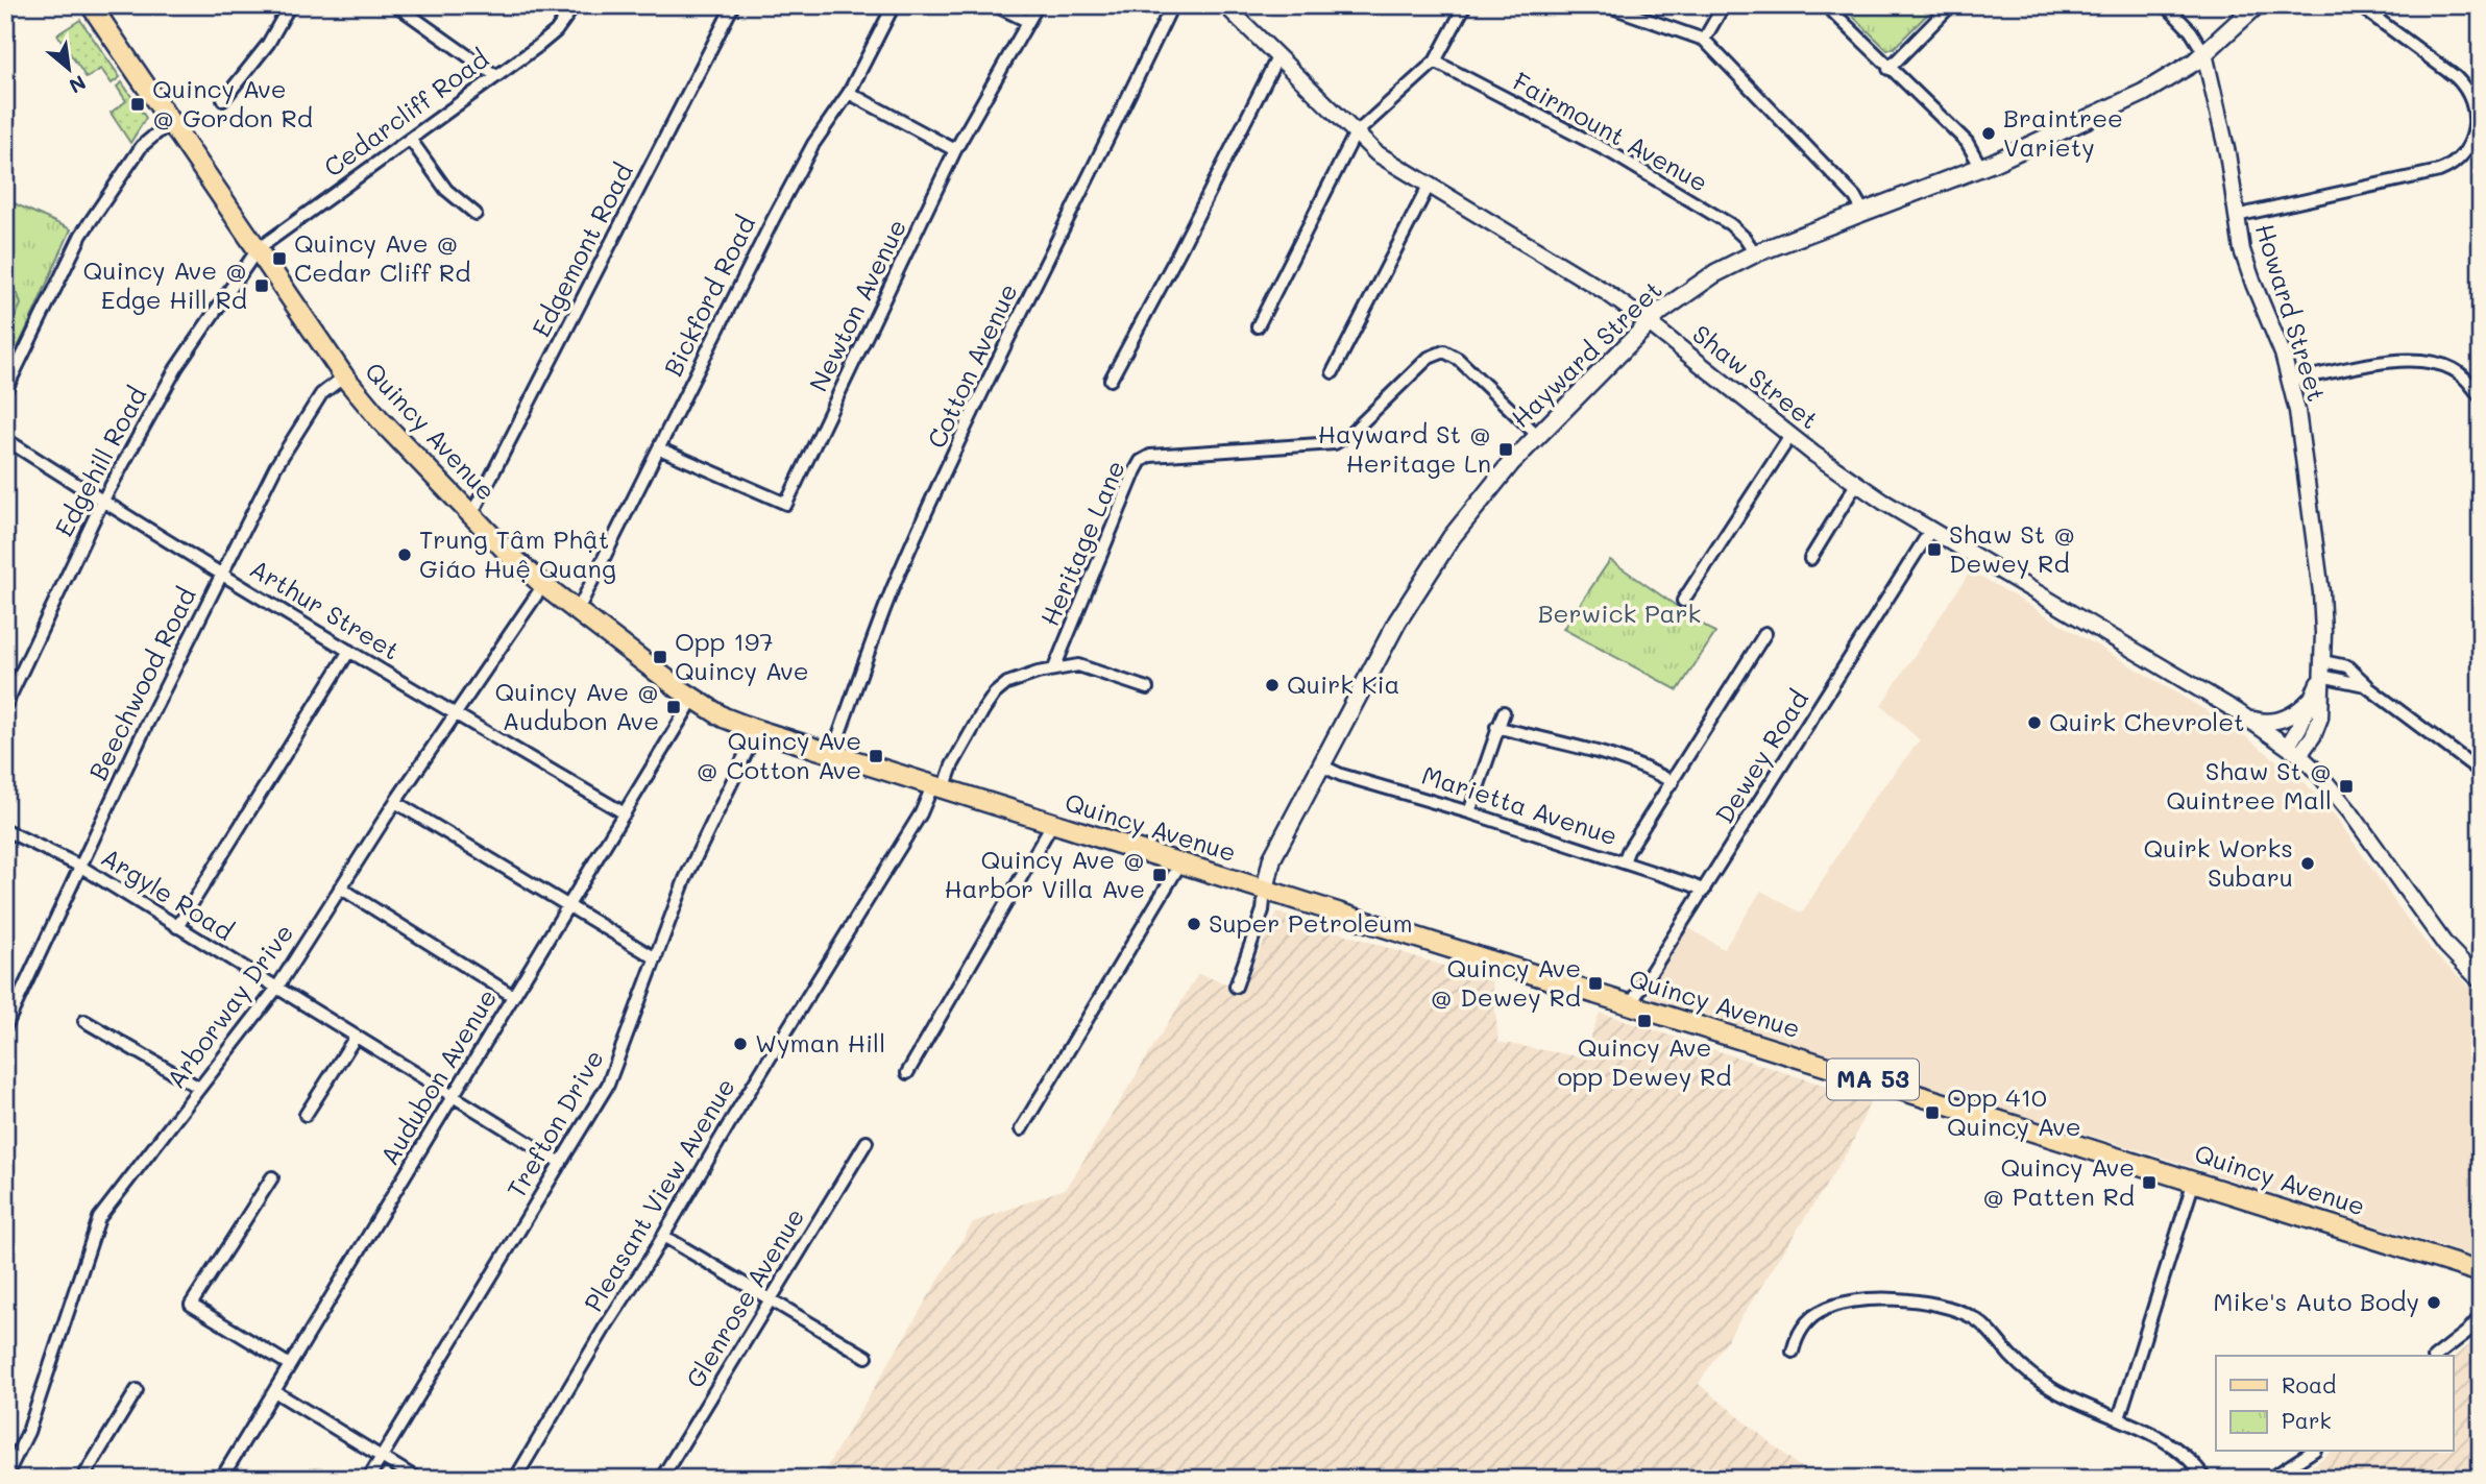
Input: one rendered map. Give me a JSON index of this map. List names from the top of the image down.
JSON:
{
  "streets": {
    "main road": ["Hayward Street", "Quincy Avenue", "MA 53"],
    "street": [
      "Cedarcliff Road",
      "Fairmount Avenue",
      "Edgemont Road",
      "Bickford Road",
      "Newton Avenue",
      "Howard Street",
      "Cotton Avenue",
      "Shaw Street",
      "Edgehill Road",
      "Heritage Lane",
      "Arthur Street",
      "Beechwood Road",
      "Dewey Road",
      "Marietta Avenue",
      "Argyle Road",
      "Arborway Drive",
      "Audubon Avenue",
      "Trefton Drive",
      "Pleasant View Avenue",
      "Glenrose Avenue"
    ]
  },
  "crossings": [
    ["Cedarcliff Road", "Quincy Avenue"],
    ["Cedarcliff Road", "Edgehill Road"],
    ["Fairmount Avenue", "Hayward Street"],
    ["Edgemont Road", "Quincy Avenue"],
    ["Bickford Road", "Newton Avenue"],
    ["Bickford Road", "Quincy Avenue"],
    ["Howard Street", "Hayward Street"],
    ["Howard Street", "Shaw Street"],
    ["Hayward Street", "Shaw Street"],
    ["Hayward Street", "Quincy Avenue"],
    ["Hayward Street", "Heritage Lane"],
    ["Hayward Street", "Marietta Avenue"],
    ["Cotton Avenue", "Quincy Avenue"],
    ["Shaw Street", "Dewey Road"],
    ["Quincy Avenue", "Edgehill Road"],
    ["Quincy Avenue", "Beechwood Road"],
    ["Quincy Avenue", "Dewey Road"],
    ["Quincy Avenue", "Arborway Drive"],
    ["Quincy Avenue", "Audubon Avenue"],
    ["Quincy Avenue", "Trefton Drive"],
    ["Quincy Avenue", "Pleasant View Avenue"],
    ["Edgehill Road", "Arthur Street"],
    ["Heritage Lane", "Pleasant View Avenue"],
    ["Arthur Street", "Beechwood Road"],
    ["Arthur Street", "Arborway Drive"],
    ["Arthur Street", "Audubon Avenue"],
    ["Beechwood Road", "Argyle Road"],
    ["Dewey Road", "Marietta Avenue"],
    ["Argyle Road", "Arborway Drive"],
    ["Argyle Road", "Audubon Avenue"],
    ["Argyle Road", "Trefton Drive"]
  ],
  "parks": ["Berwick Park"],
  "places": {
    "transit": [
      "Quincy Ave @ Gordon Rd",
      "Quincy Ave @ Cedar Cliff Rd",
      "Quincy Ave @ Edge Hill Rd",
      "Hayward St @ Heritage Ln",
      "Shaw St @ Dewey Rd",
      "Opp 197 Quincy Ave",
      "Quincy Ave @ Audubon Ave",
      "Quincy Ave @ Cotton Ave",
      "Shaw St @ Quintree Mall",
      "Quincy Ave @ Harbor Villa Ave",
      "Quincy Ave @ Dewey Rd",
      "Quincy Ave opp Dewey Rd",
      "Opp 410 Quincy Ave",
      "Quincy Ave @ Patten Rd"
    ],
    "other": [
      "Braintree Variety",
      "Trung Tâm Phật Giáo Huệ Quang",
      "Quirk Kia",
      "Quirk Chevrolet",
      "Quirk Works Subaru",
      "Super Petroleum",
      "Wyman Hill",
      "Mike's Auto Body"
    ]
  },
  "legend": ["Road", "Park"],
  "north": "bottom right"
}
